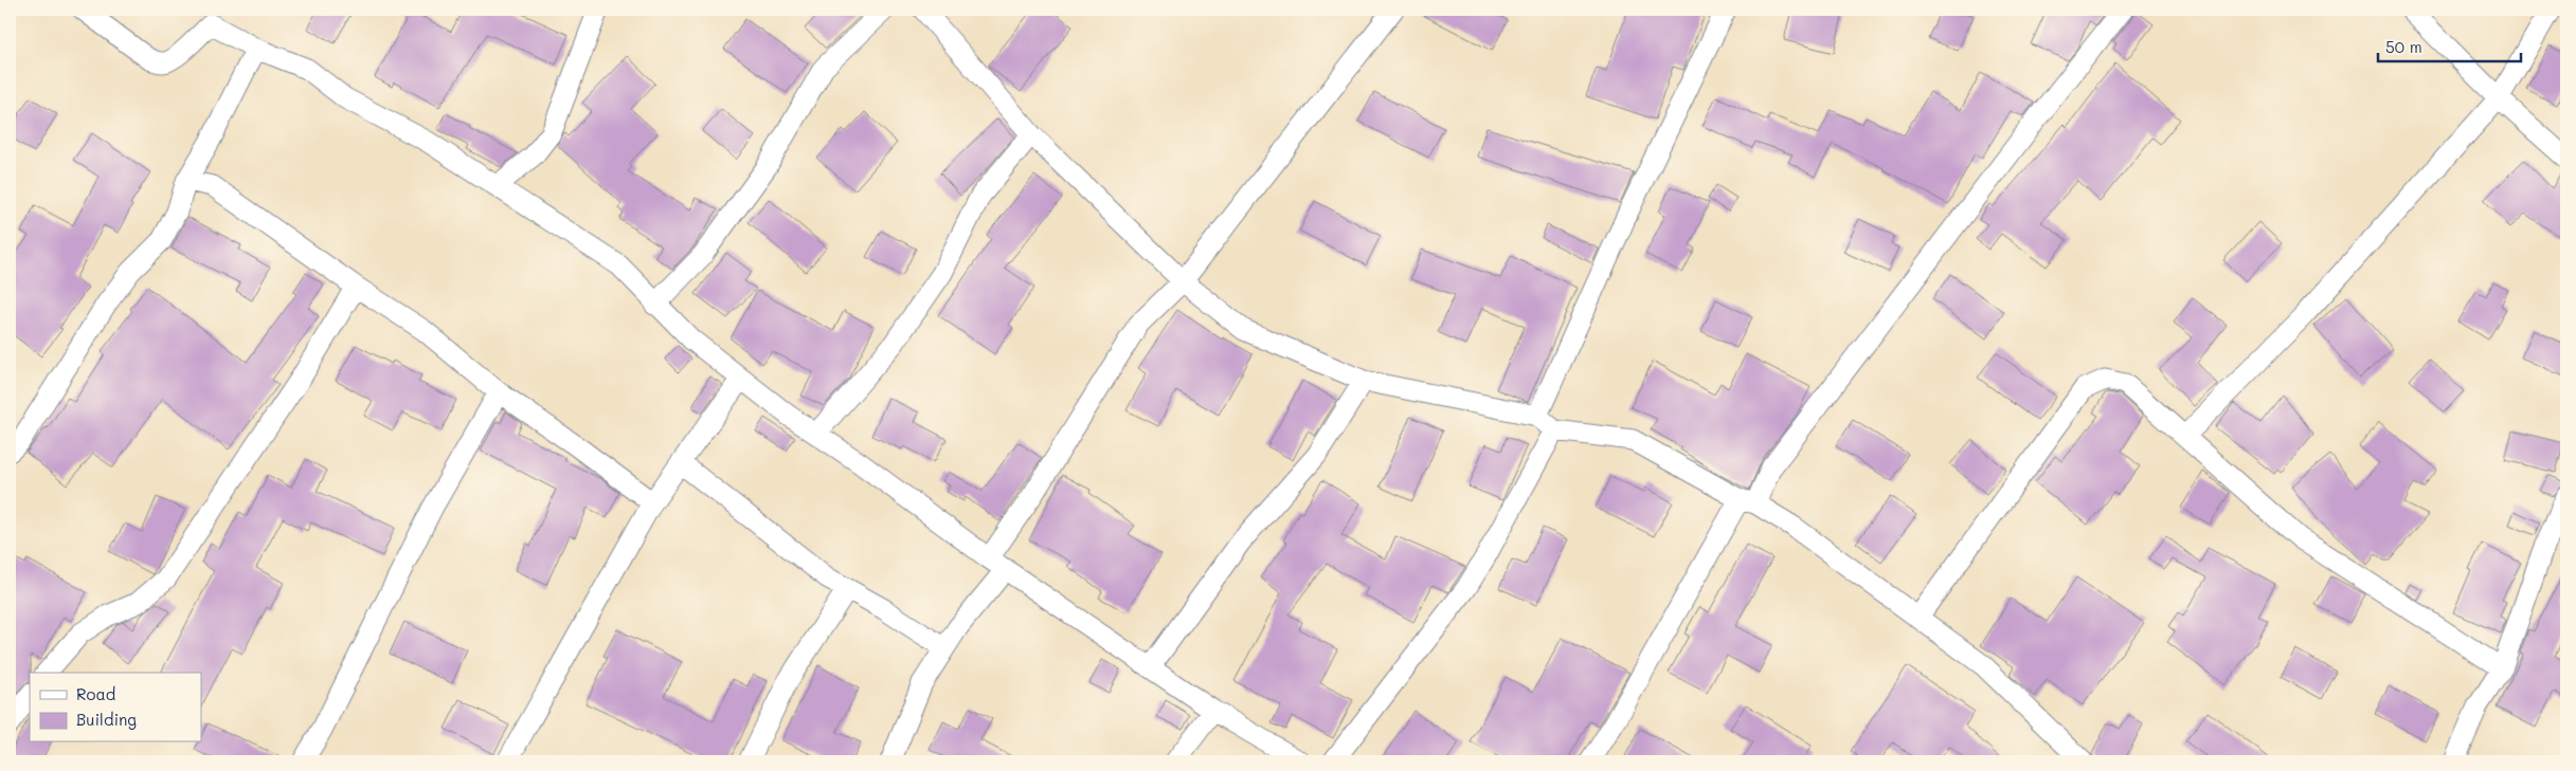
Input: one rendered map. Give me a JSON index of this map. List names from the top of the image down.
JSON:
{
  "legend": ["Road", "Building"],
  "scale_bar": "50 m"
}
